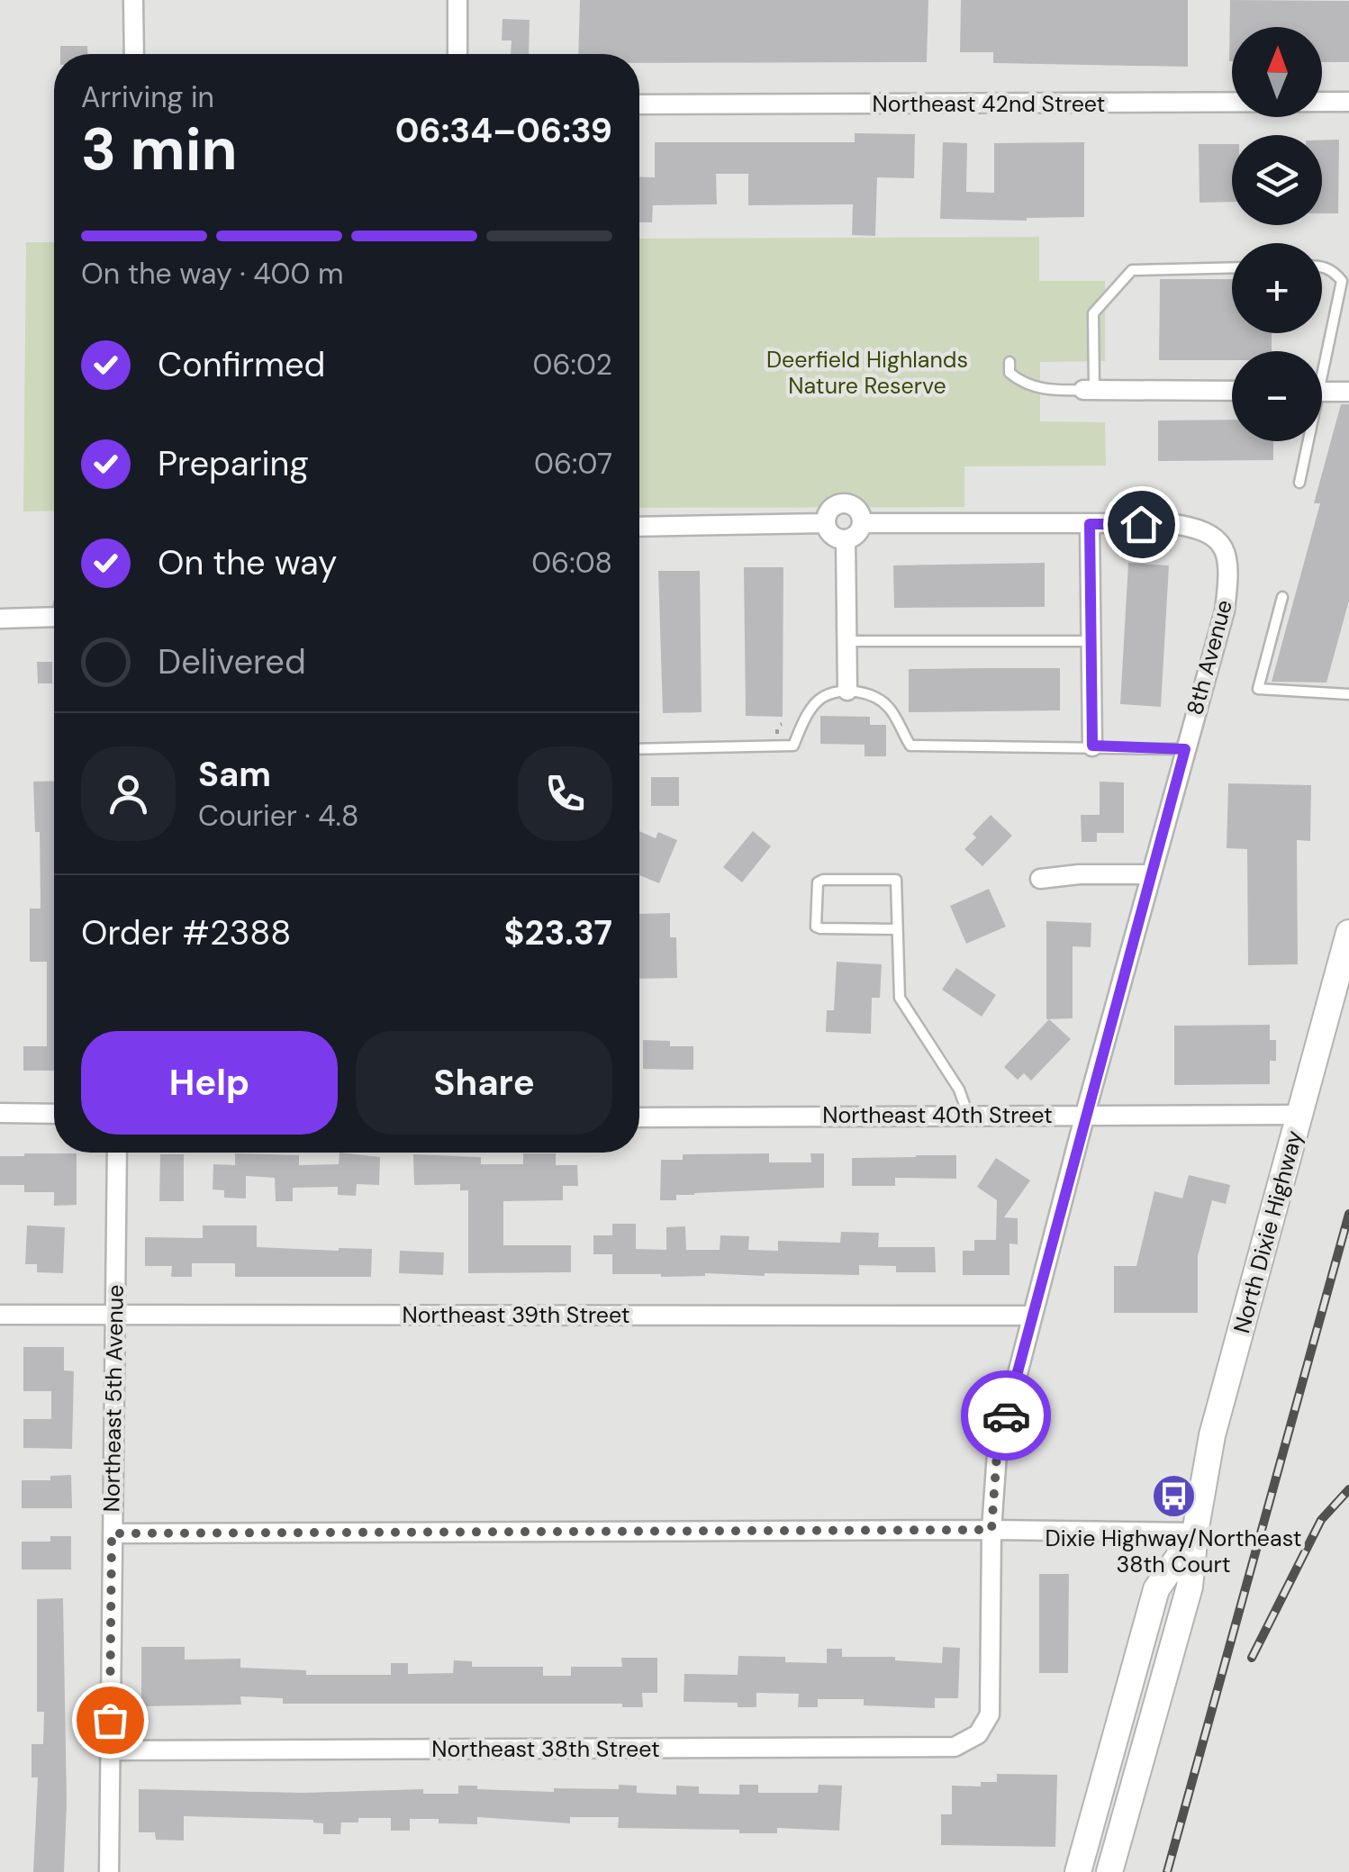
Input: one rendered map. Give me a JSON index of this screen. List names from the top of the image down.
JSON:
{
  "streets": {
    "main road": ["North Dixie Highway"],
    "street": [
      "Northeast 42nd Street",
      "8th Avenue",
      "Northeast 40th Street",
      "Northeast 39th Street",
      "Northeast 5th Avenue",
      "Northeast 38th Street"
    ]
  },
  "crossings": [
    ["8th Avenue", "Northeast 40th Street"],
    ["8th Avenue", "Northeast 39th Street"],
    ["8th Avenue", "Northeast 38th Street"],
    ["Northeast 40th Street", "North Dixie Highway"],
    ["Northeast 39th Street", "Northeast 5th Avenue"],
    ["Northeast 5th Avenue", "Northeast 38th Street"]
  ],
  "parks": ["Deerfield Highlands Nature Reserve"],
  "places": {
    "bus stop": ["Dixie Highway/Northeast 38th Court"]
  },
  "north": "top",
  "page": {
    "map_buttons": ["+", "−"],
    "heading": ["3 min", "Arriving in", "06:34–06:39"],
    "panel": [
      "Sam",
      "Courier · 4.8",
      "Order #2388",
      "$23.37"
    ],
    "bar": "On the way · 400 m",
    "list": [
      ["Confirmed", "06:02"],
      ["Preparing", "06:07"],
      ["On the way", "06:08"],
      "Delivered"
    ],
    "buttons": ["Help", "Share"]
  }
}
